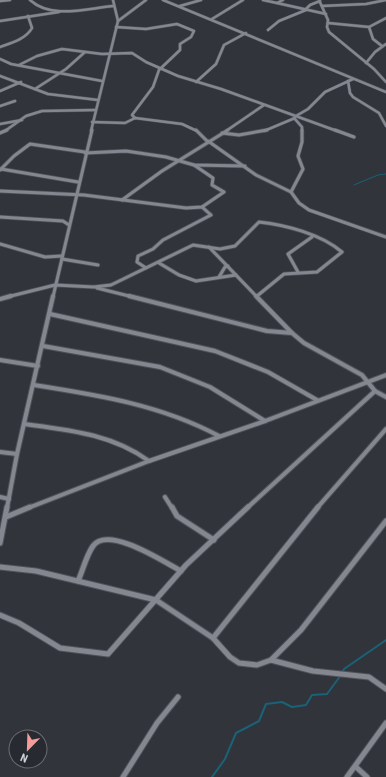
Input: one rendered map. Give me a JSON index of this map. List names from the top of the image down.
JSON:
{
  "north": "bottom left"
}
